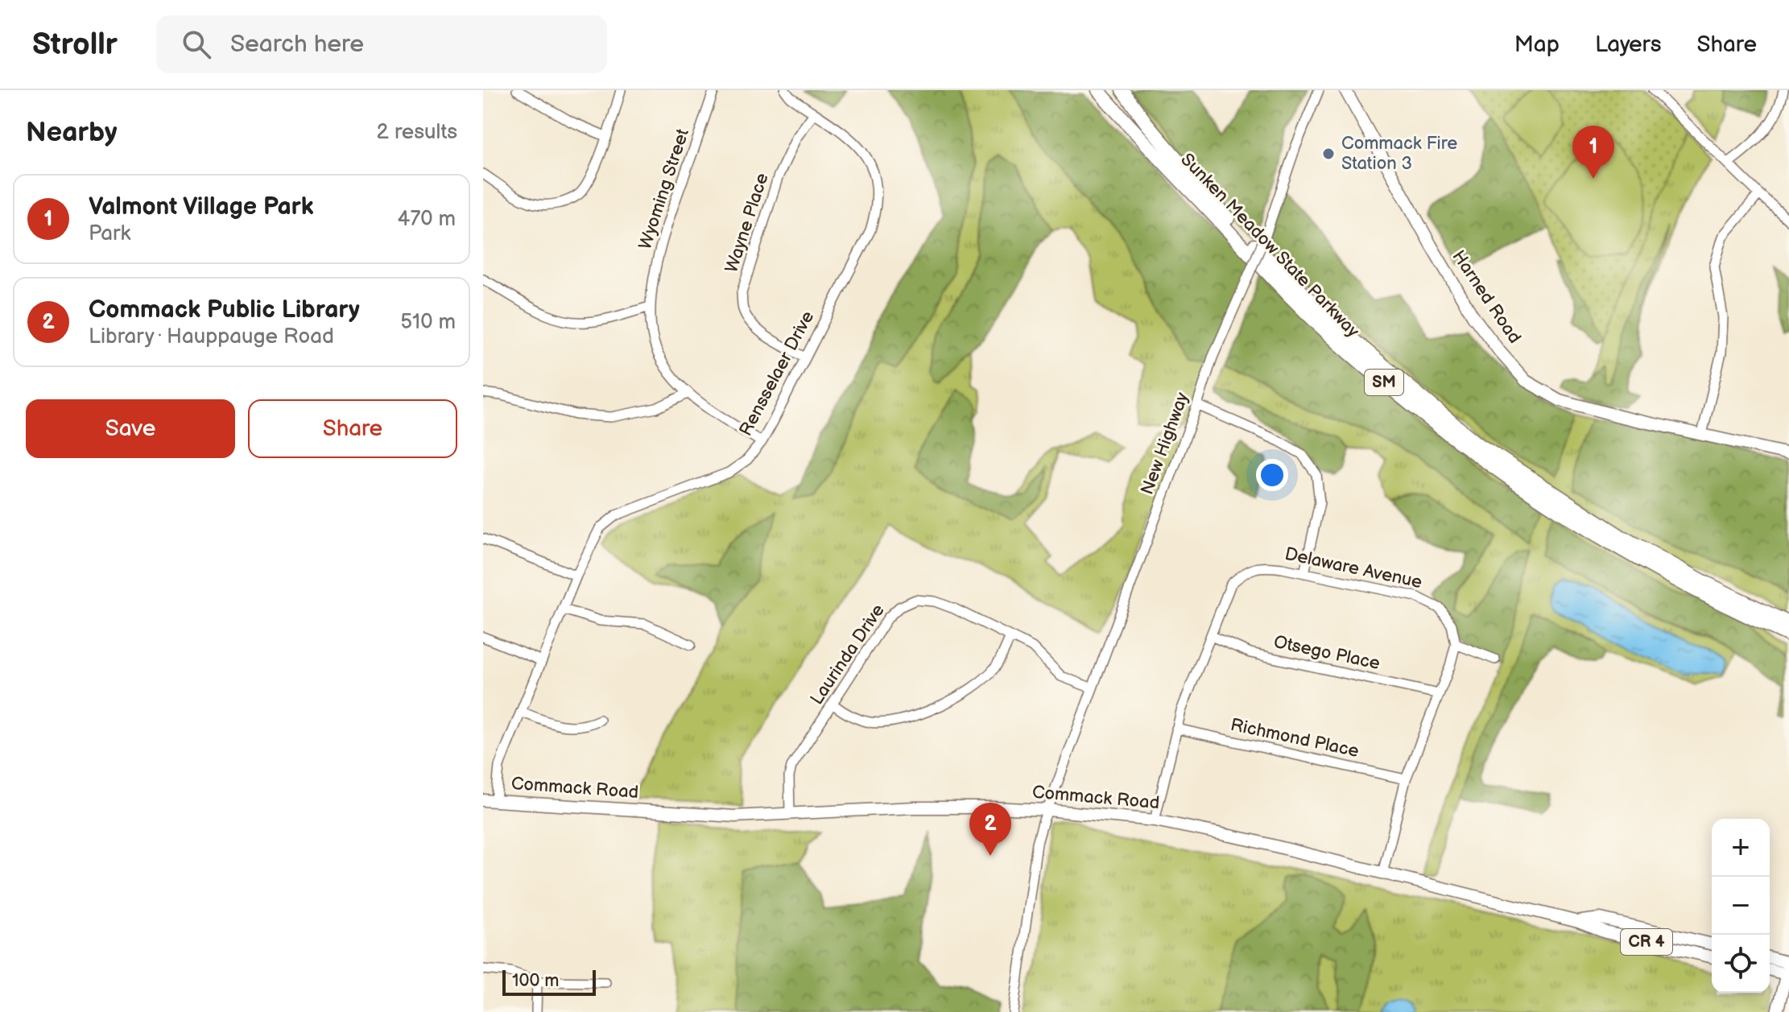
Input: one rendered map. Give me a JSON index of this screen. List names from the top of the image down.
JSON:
{
  "streets": {
    "highway": ["Sunken Meadow State Parkway", "SM"],
    "main road": ["Harned Road", "Commack Road", "CR 4"],
    "street": [
      "Wyoming Street",
      "Wayne Place",
      "Rensselaer Drive",
      "New Highway",
      "Delaware Avenue",
      "Otsego Place",
      "Laurinda Drive",
      "Richmond Place"
    ]
  },
  "crossings": [
    ["Wyoming Street", "Rensselaer Drive"],
    ["Wayne Place", "Rensselaer Drive"],
    ["Rensselaer Drive", "Commack Road"],
    ["New Highway", "Laurinda Drive"],
    ["New Highway", "Commack Road"],
    ["Delaware Avenue", "Otsego Place"],
    ["Delaware Avenue", "Richmond Place"],
    ["Delaware Avenue", "Commack Road"],
    ["Laurinda Drive", "Commack Road"]
  ],
  "places": ["Commack Fire Station 3"],
  "scale_bar": "100 m",
  "page": {
    "header": "Strollr",
    "search": "Search here",
    "nav": ["Map", "Layers", "Share"],
    "heading": ["Nearby", "2 results"],
    "pins": ["1", "2"],
    "list": [
      {
        "mark": "1",
        "name": "Valmont Village Park",
        "note": "Park",
        "value": "470 m"
      },
      {
        "mark": "2",
        "name": "Commack Public Library",
        "note": "Library · Hauppauge Road",
        "value": "510 m"
      }
    ],
    "buttons": ["Save", "Share"],
    "map_buttons": ["+", "−"],
    "scale": "100 m"
  }
}
